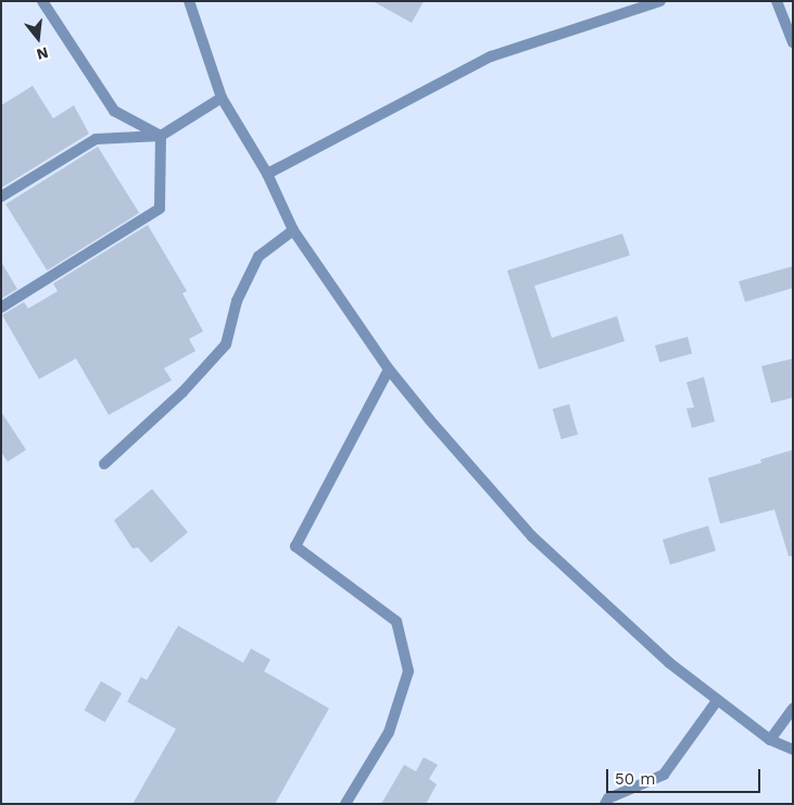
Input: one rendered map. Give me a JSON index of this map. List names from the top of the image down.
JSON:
{
  "scale_bar": "50 m",
  "north": "bottom"
}
